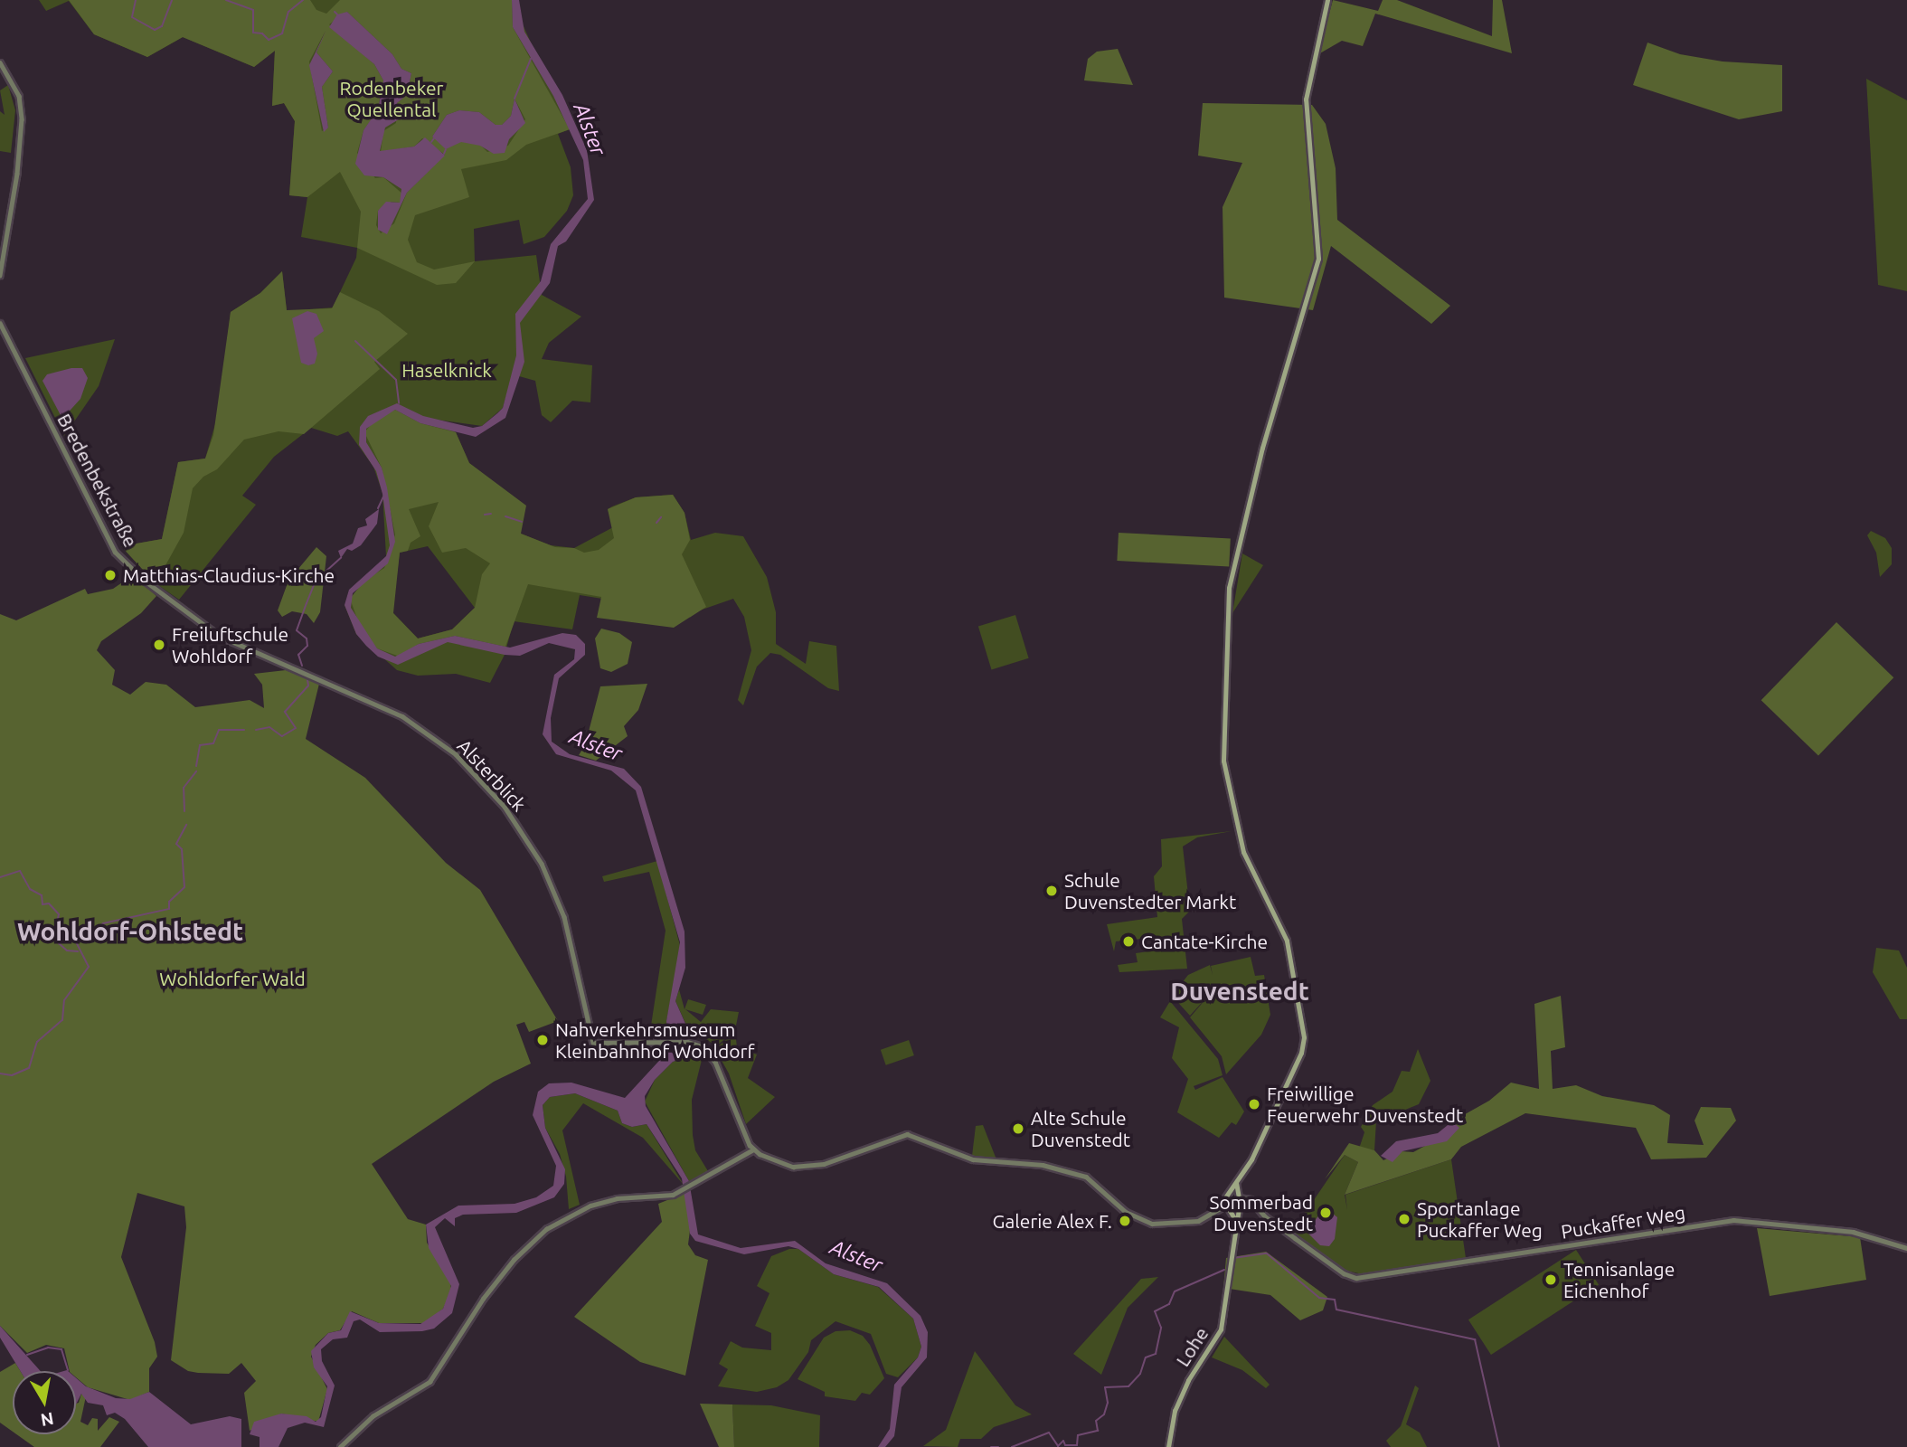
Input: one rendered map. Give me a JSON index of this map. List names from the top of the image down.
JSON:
{
  "streets": {
    "main road": ["Lohe"],
    "street": ["Bredenbekstraße", "Alsterblick", "Puckaffer Weg"]
  },
  "crossings": [
    ["Bredenbekstraße", "Alsterblick"],
    ["Puckaffer Weg", "Lohe"]
  ],
  "districts": ["Wohldorf-Ohlstedt", "Duvenstedt"],
  "water": ["Alster"],
  "parks": ["Rodenbeker Quellental", "Haselknick", "Wohldorfer Wald"],
  "places": [
    "Matthias-Claudius-Kirche",
    "Freiluftschule Wohldorf",
    "Schule Duvenstedter Markt",
    "Cantate-Kirche",
    "Nahverkehrsmuseum Kleinbahnhof Wohldorf",
    "Freiwillige Feuerwehr Duvenstedt",
    "Alte Schule Duvenstedt",
    "Sommerbad Duvenstedt",
    "Sportanlage Puckaffer Weg",
    "Galerie Alex F.",
    "Tennisanlage Eichenhof"
  ],
  "north": "bottom"
}
